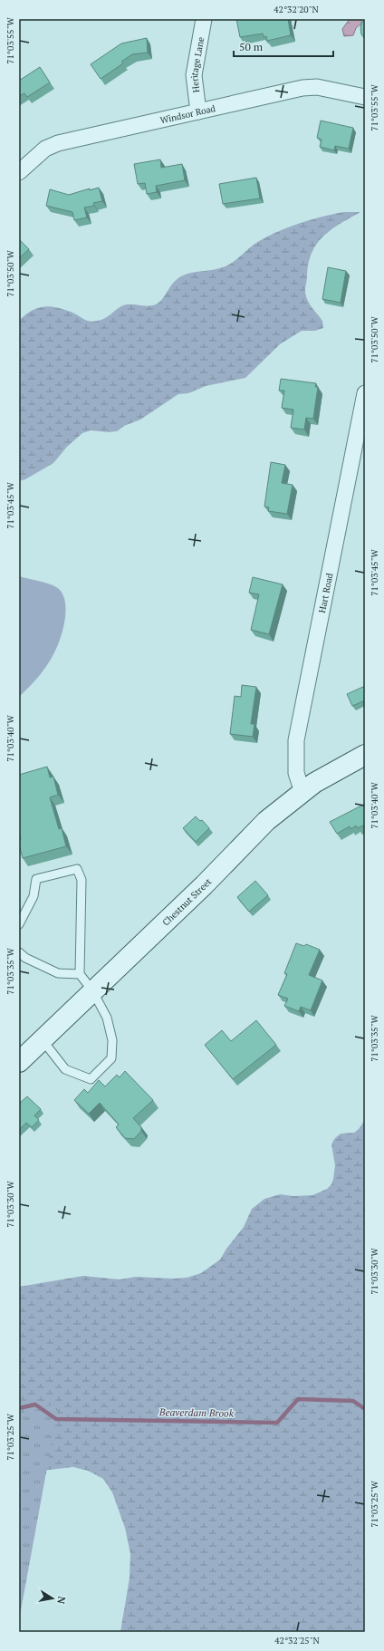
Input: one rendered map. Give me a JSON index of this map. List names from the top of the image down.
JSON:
{
  "streets": {
    "street": [
      "Heritage Lane",
      "Windsor Road",
      "Hart Road",
      "Chestnut Street"
    ]
  },
  "crossings": [
    ["Heritage Lane", "Windsor Road"],
    ["Hart Road", "Chestnut Street"]
  ],
  "water": ["Beaverdam Brook"],
  "scale_bar": "50 m",
  "north": "right",
  "coordinates": [
    "42°32'20\"N",
    "71°03'55\"W",
    "71°03'50\"W",
    "71°03'45\"W",
    "71°03'40\"W",
    "71°03'35\"W",
    "71°03'30\"W",
    "71°03'25\"W",
    "42°32'25\"N"
  ]
}
